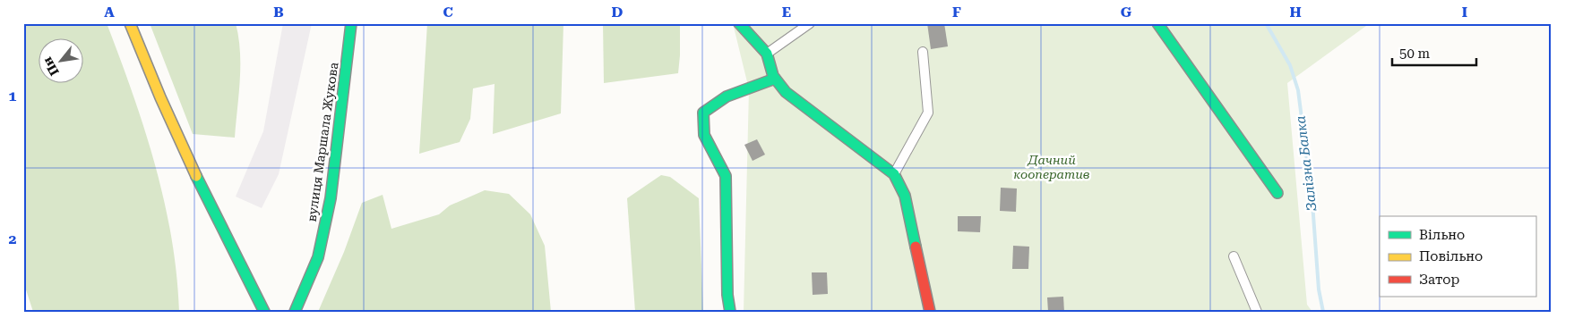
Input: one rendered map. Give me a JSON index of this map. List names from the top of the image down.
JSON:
{
  "streets": {
    "street": ["вулиця Маршала Жукова"]
  },
  "water": ["Залізна Балка"],
  "parks": ["Дачний кооператив"],
  "legend": ["Вільно", "Повільно", "Затор"],
  "scale_bar": "50 m",
  "north": "bottom left",
  "grid": {
    "columns": [
      "A",
      "B",
      "C",
      "D",
      "E",
      "F",
      "G",
      "H",
      "I"
    ],
    "rows": ["1", "2"]
  }
}
